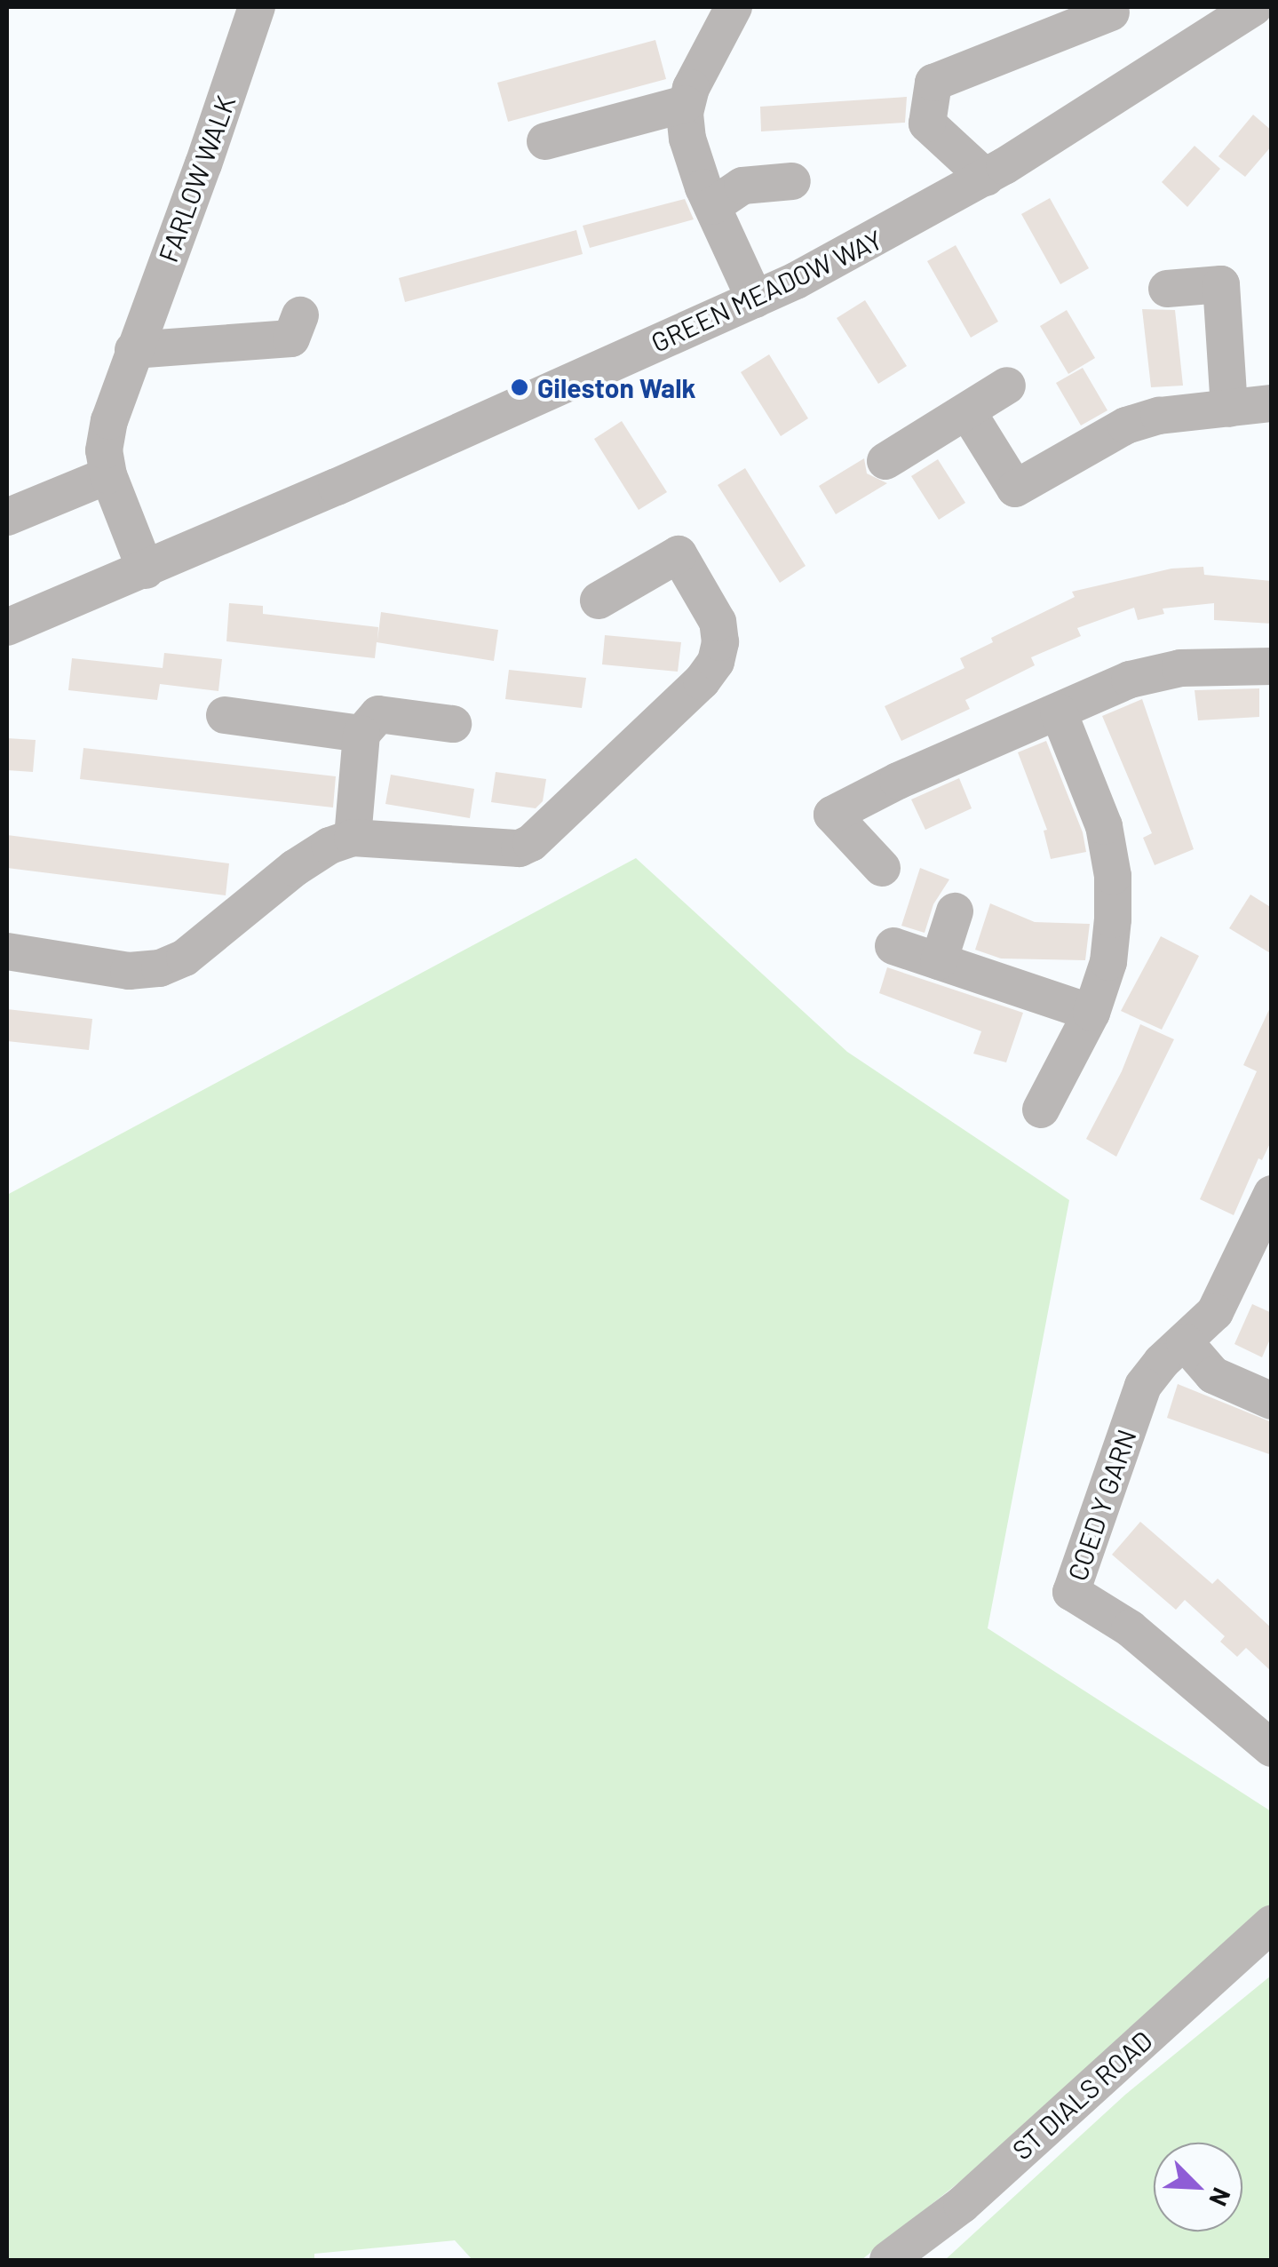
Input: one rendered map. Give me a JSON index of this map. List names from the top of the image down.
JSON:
{
  "streets": {
    "street": [
      "FARLOW WALK",
      "GREEN MEADOW WAY",
      "COED Y GARN",
      "ST DIALS ROAD"
    ]
  },
  "crossings": [
    ["FARLOW WALK", "GREEN MEADOW WAY"]
  ],
  "places": ["Gileston Walk"],
  "north": "bottom right"
}
